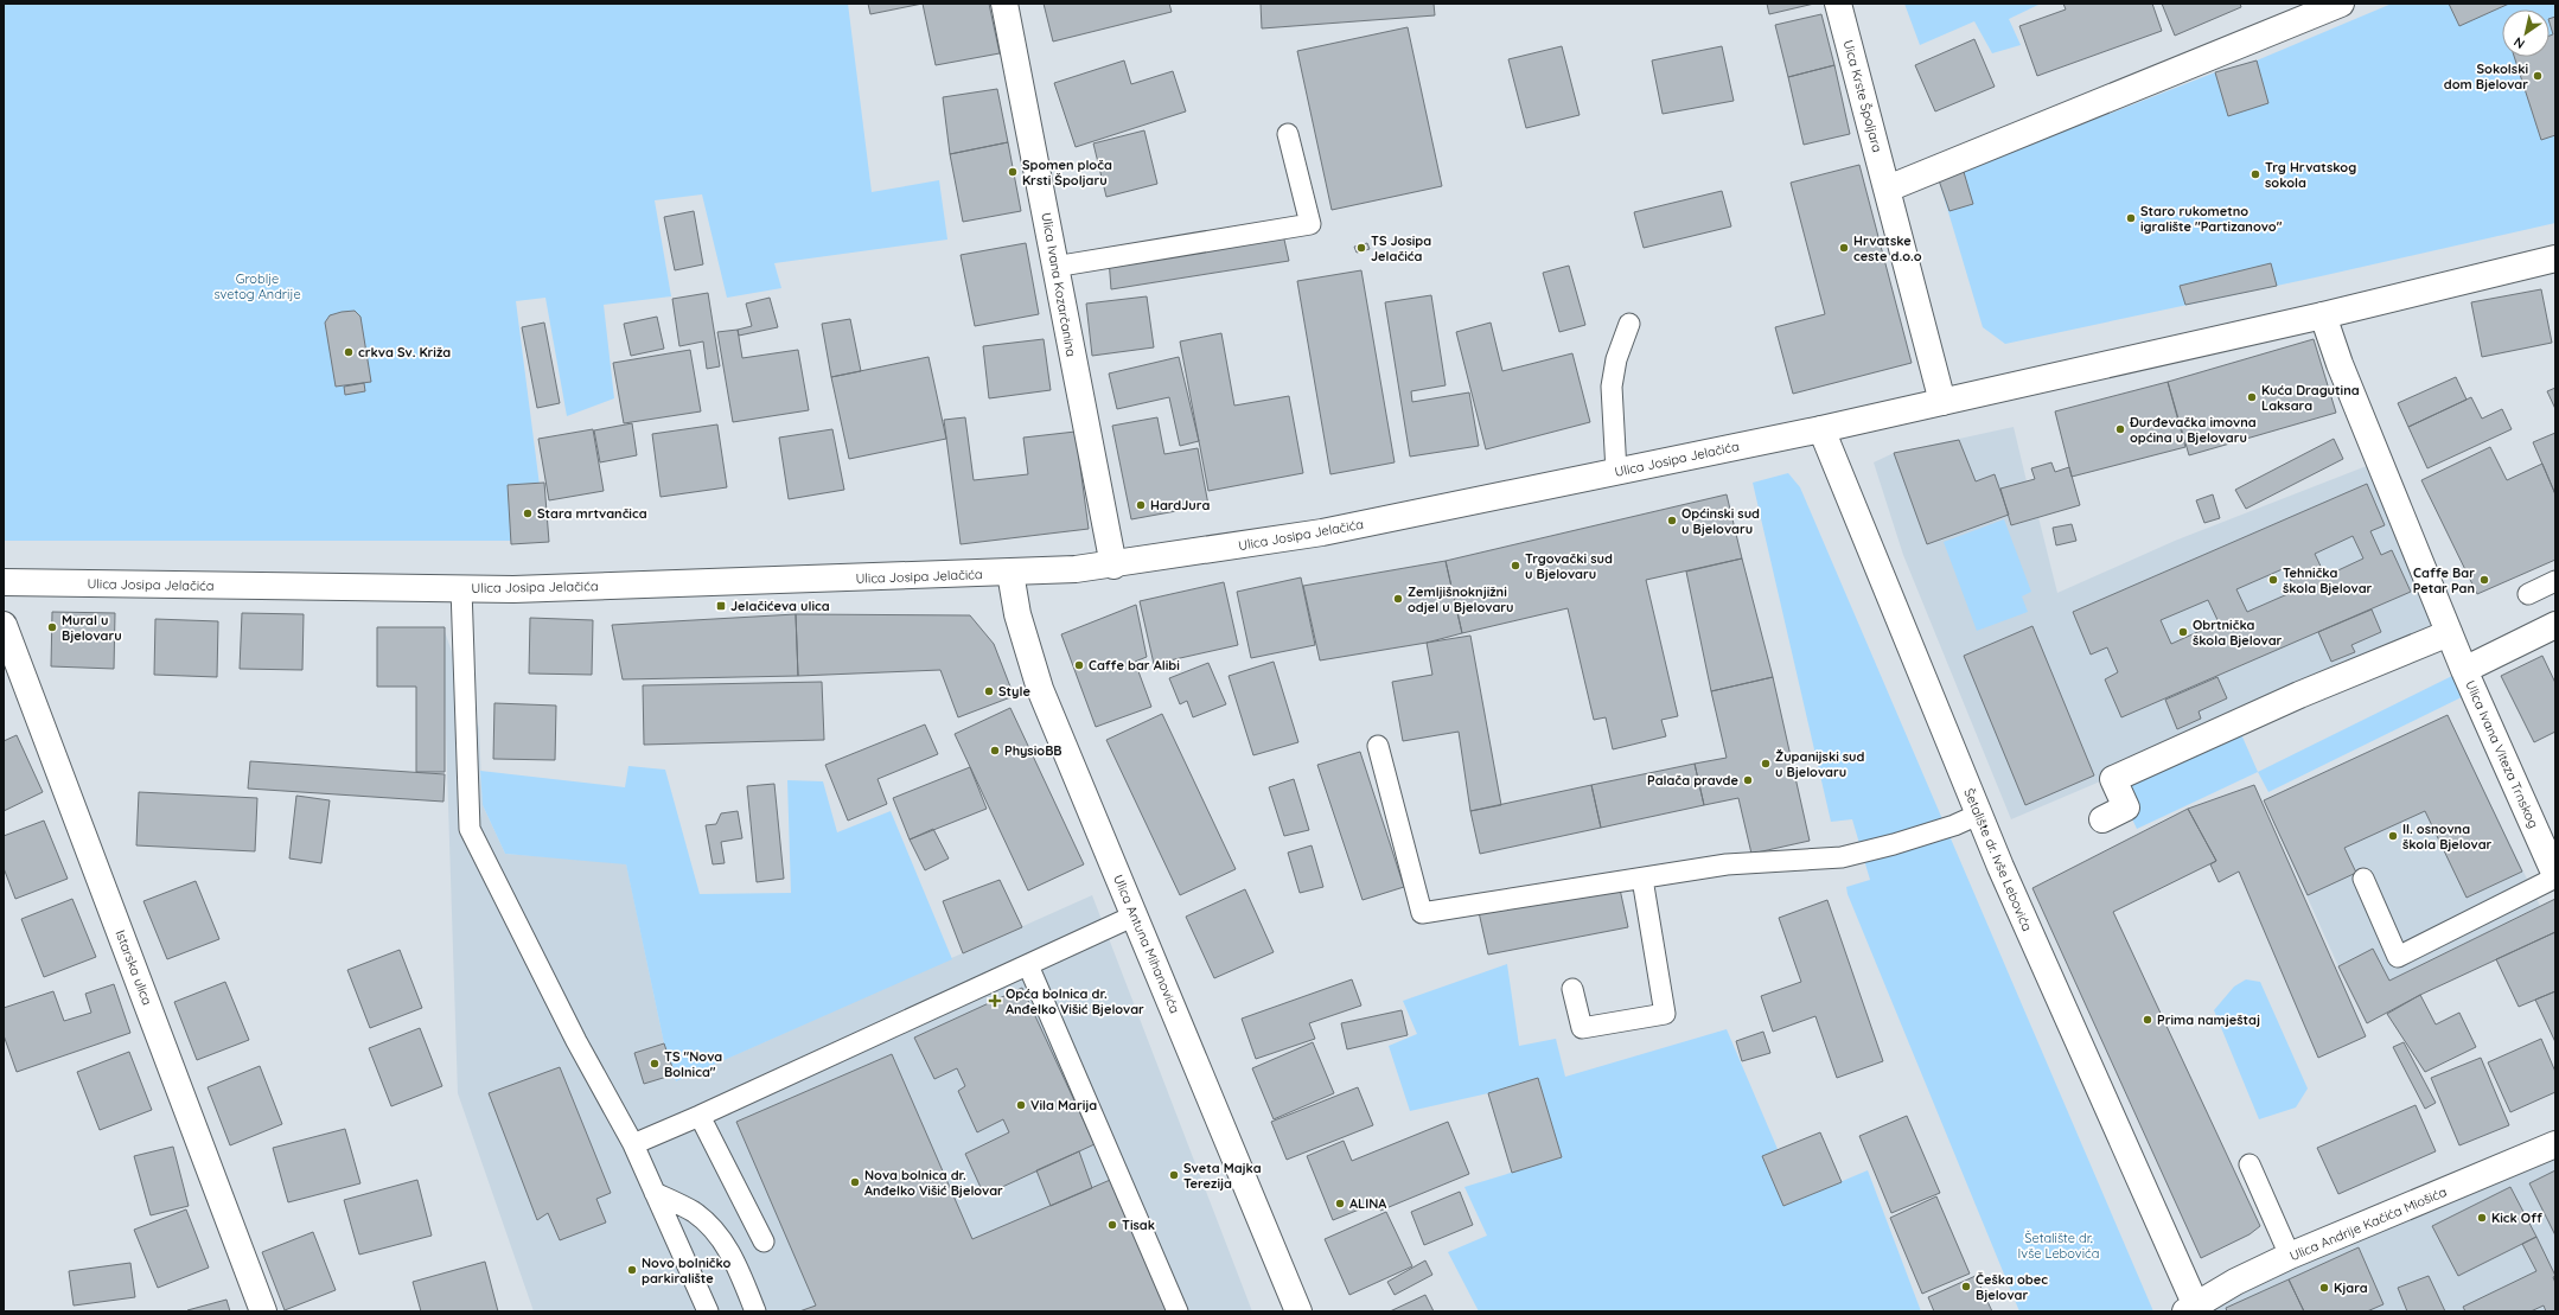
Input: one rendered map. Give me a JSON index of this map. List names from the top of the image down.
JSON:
{
  "streets": {
    "street": [
      "Uica Krste Špoljara",
      "Ulica Ivana Kozarčanina",
      "Ulica Josipa Jelačića",
      "Ulica Ivana Viteza Trnskog",
      "Šetalište dr. Ivše Lebovića",
      "Ulica Antuna Mihanovića",
      "Istarska ulica",
      "Ulica Andrije Kačića Miošića"
    ]
  },
  "crossings": [
    ["Ulica Ivana Kozarčanina", "Ulica Josipa Jelačića"],
    ["Ulica Josipa Jelačića", "Šetalište dr. Ivše Lebovića"],
    ["Ulica Josipa Jelačića", "Ulica Antuna Mihanovića"],
    ["Šetalište dr. Ivše Lebovića", "Ulica Andrije Kačića Miošića"]
  ],
  "parks": ["Groblje svetog Andrije", "Šetalište dr. Ivše Lebovića"],
  "places": {
    "other": [
      "Sokolski dom Bjelovar",
      "Spomen ploča Krsti Špoljaru",
      "Trg Hrvatskog sokola",
      "Staro rukometno igralište \"Partizanovo\"",
      "TS Josipa Jelačića",
      "Hrvatske ceste d.o.o",
      "crkva Sv. Križa",
      "Kuća Dragutina Laksara",
      "Đurđevačka imovna općina u Bjelovaru",
      "HardJura",
      "Stara mrtvančica",
      "Općinski sud u Bjelovaru",
      "Trgovački sud u Bjelovaru",
      "Tehnička škola Bjelovar",
      "Caffe Bar Petar Pan",
      "Zemljišnoknjižni odjel u Bjelovaru",
      "Mural u Bjelovaru",
      "Obrtnička škola Bjelovar",
      "Caffe bar Alibi",
      "Style",
      "PhysioBB",
      "Županijski sud u Bjelovaru",
      "Palača pravde",
      "II. osnovna škola Bjelovar",
      "Prima namještaj",
      "TS \"Nova Bolnica\"",
      "Vila Marija",
      "Sveta Majka Terezija",
      "Nova bolnica dr. Anđelko Višić Bjelovar",
      "ALINA",
      "Kick Off",
      "Tisak",
      "Novo bolničko parkiralište",
      "Češka obec Bjelovar",
      "Kjara"
    ],
    "transit": ["Jelačićeva ulica"],
    "health": ["Opća bolnica dr. Anđelko Višić Bjelovar"]
  },
  "north": "bottom left"
}
